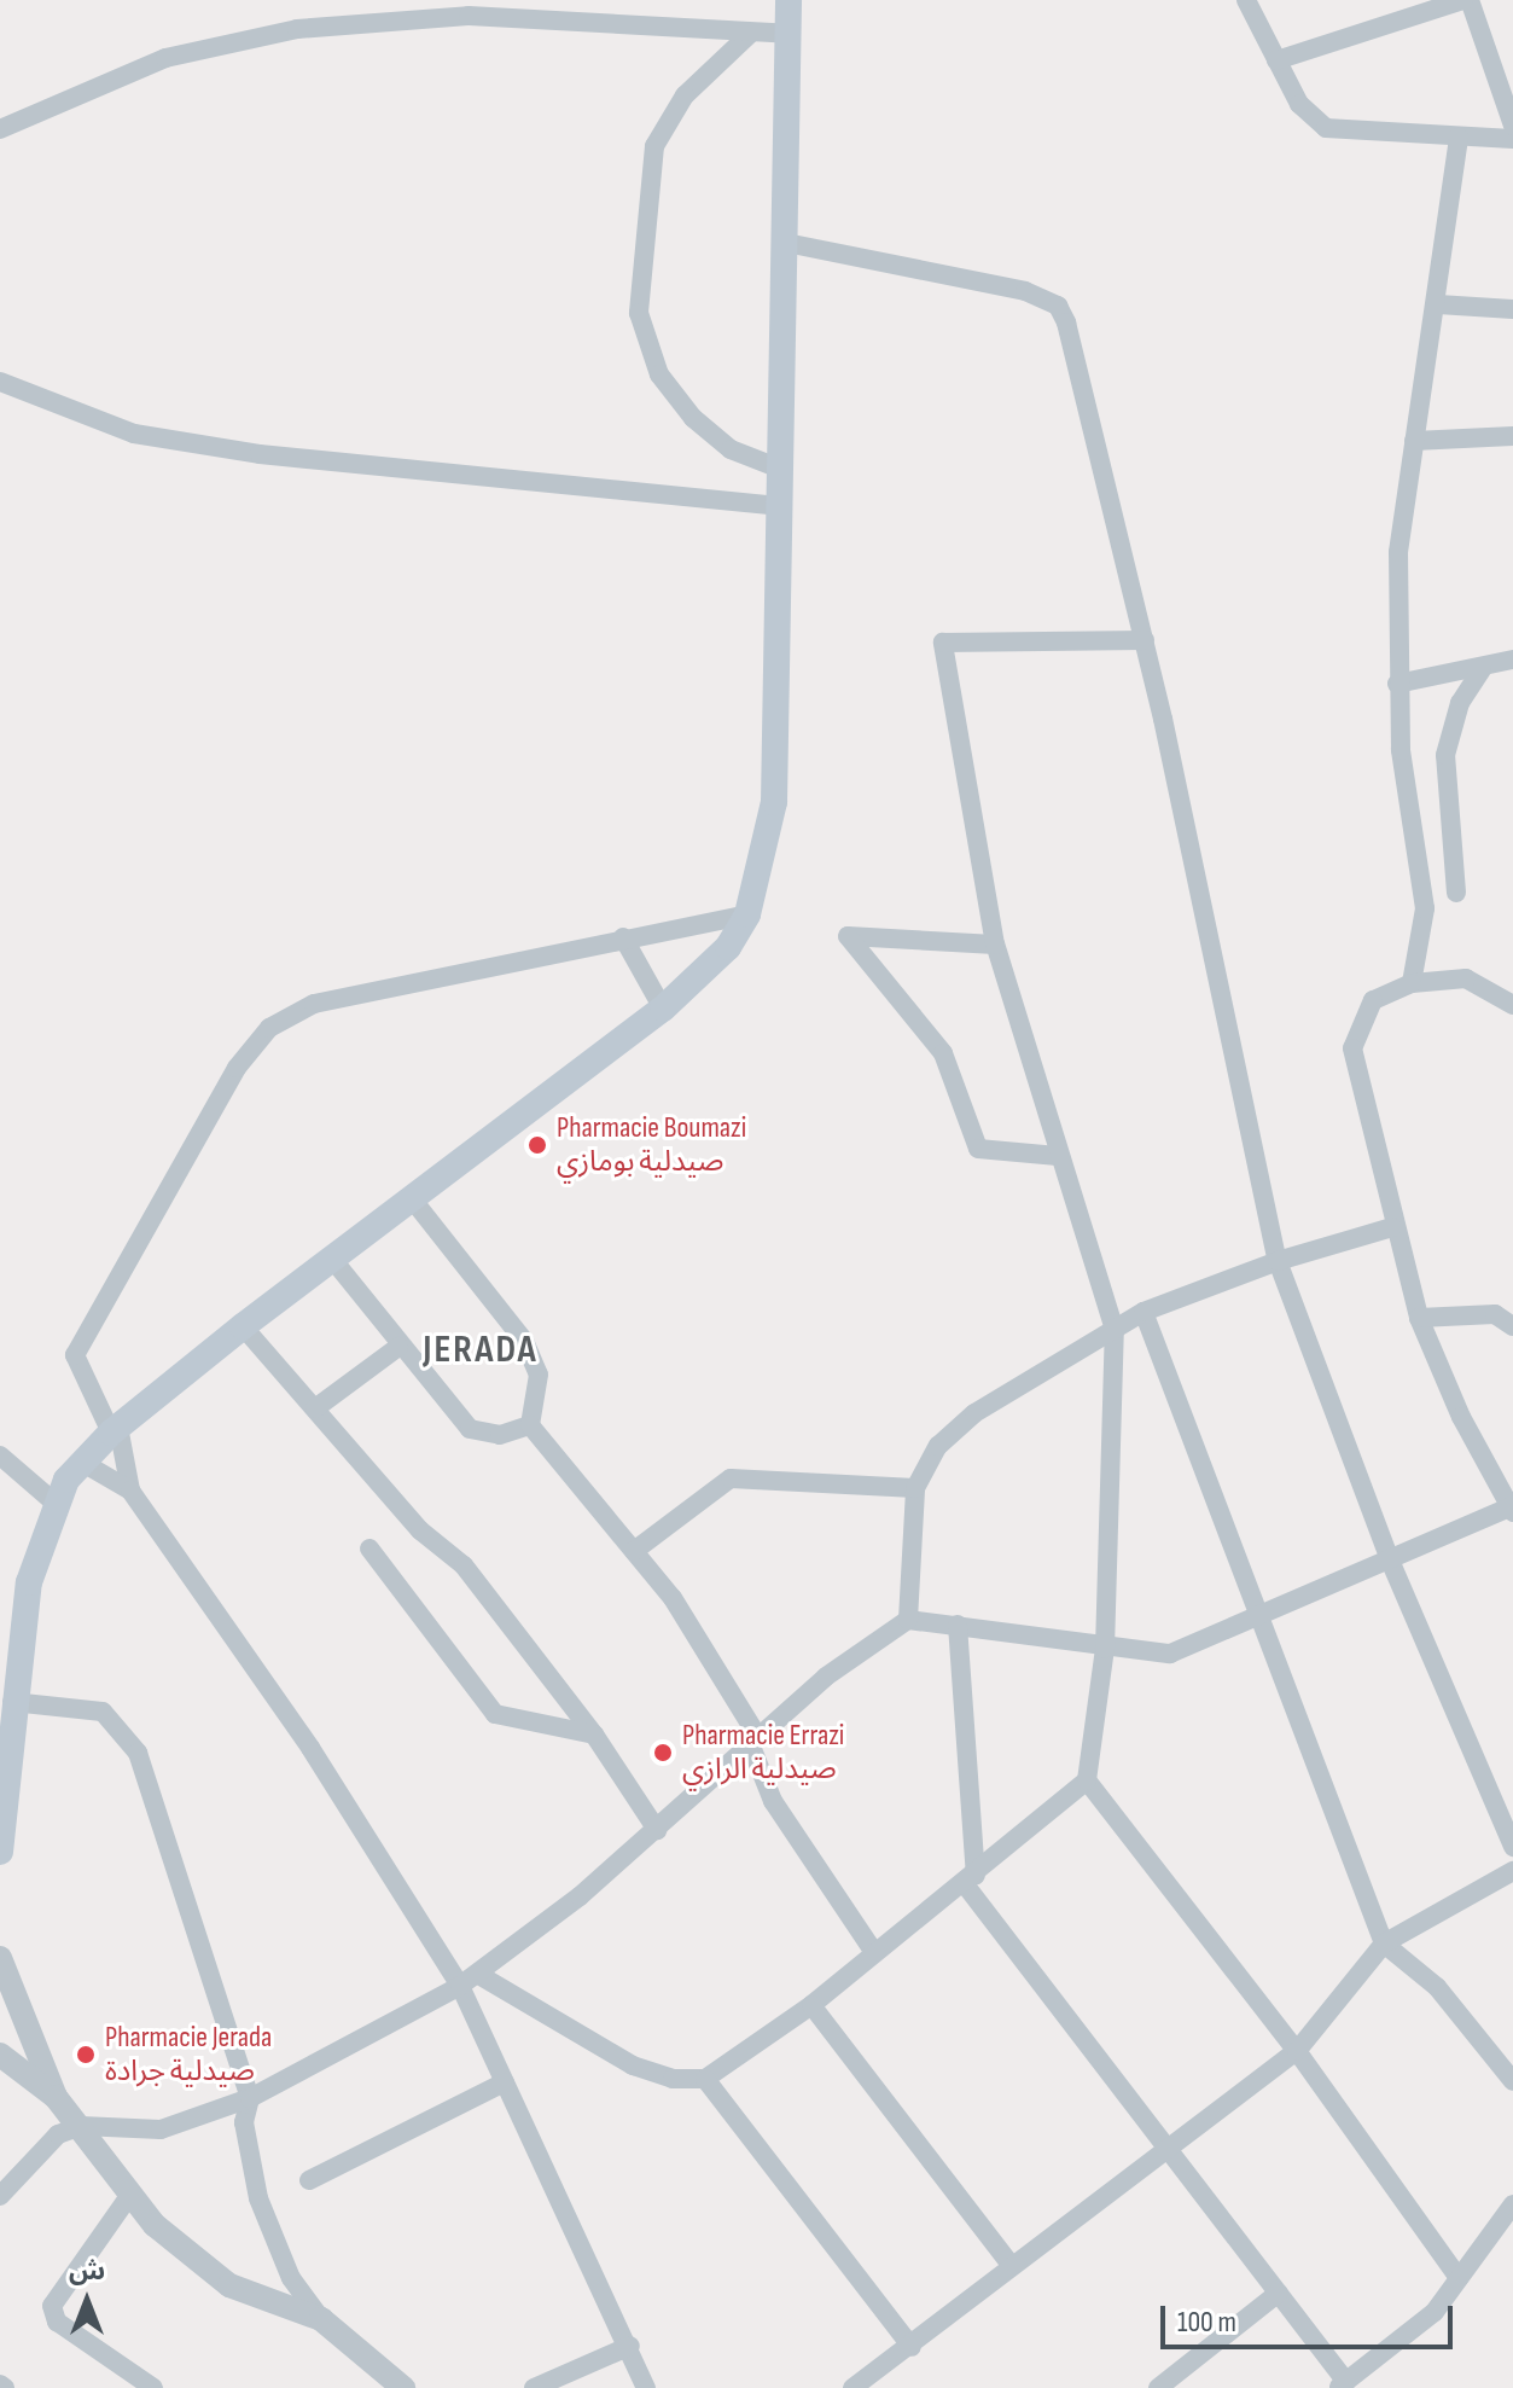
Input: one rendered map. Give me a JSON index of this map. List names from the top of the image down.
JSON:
{
  "districts": ["JERADA"],
  "places": ["Pharmacie Boumazi صيدلية بومازي", "Pharmacie Errazi صيدلية الرازي", "Pharmacie Jerada صيدلية جرادة"],
  "scale_bar": "100 m",
  "north": "top"
}
